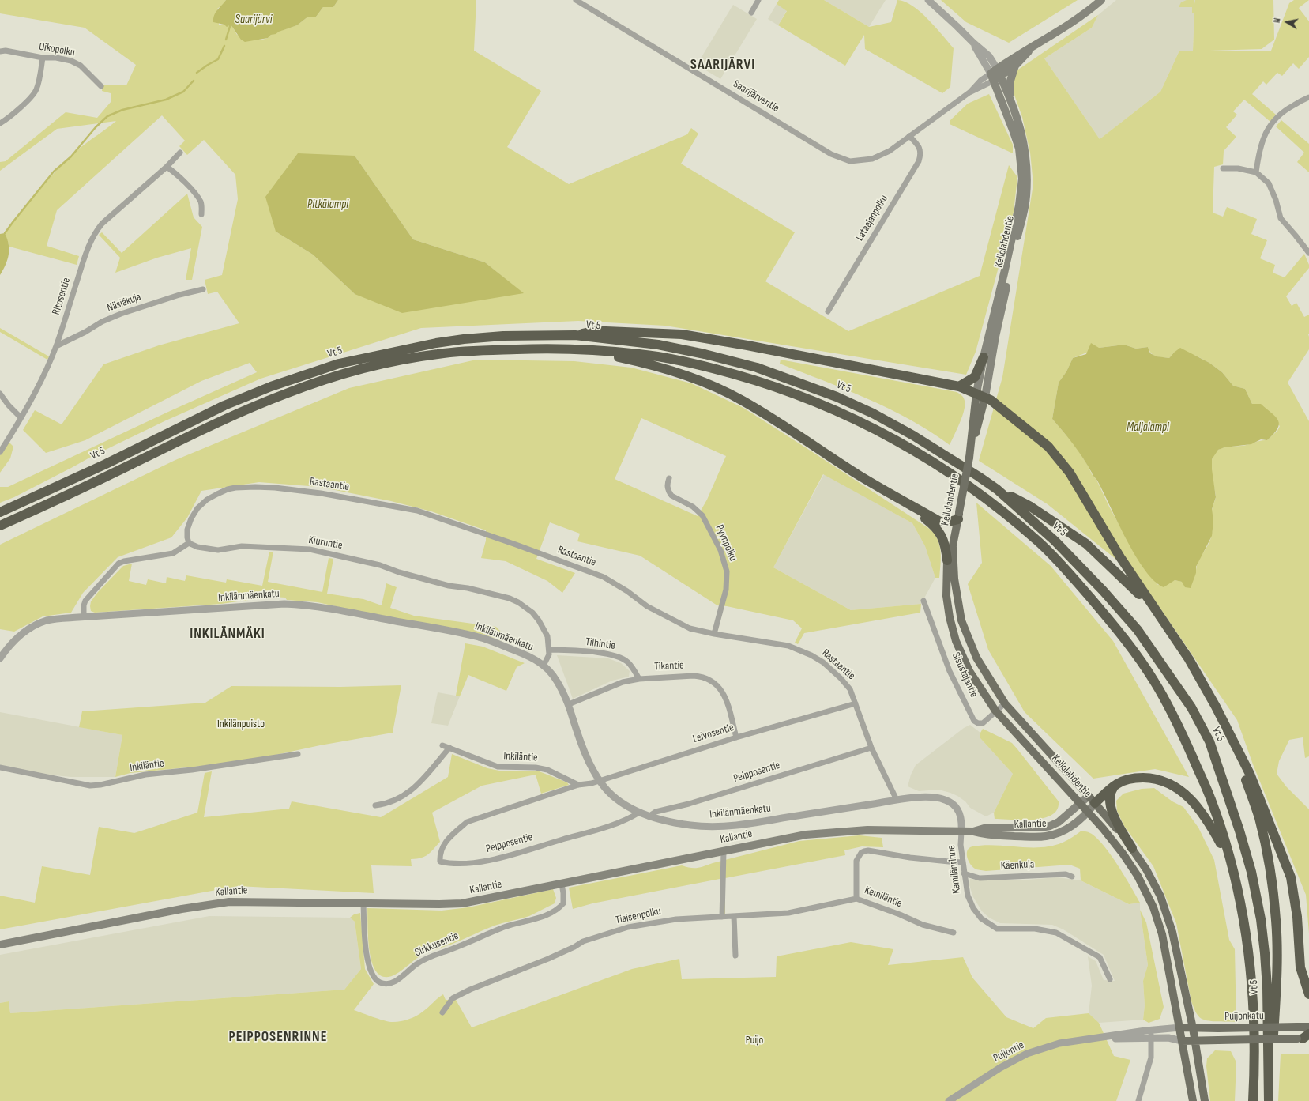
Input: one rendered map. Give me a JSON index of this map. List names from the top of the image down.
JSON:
{
  "streets": {
    "highway": ["Vt 5"],
    "main road": ["Kellolahdentie", "Kallantie", "Puijonkatu"],
    "street": [
      "Oikopolku",
      "Saarijärventie",
      "Lataajanpolku",
      "Ritosentie",
      "Näsiäkuja",
      "Rastaantie",
      "Kiuruntie",
      "Pyynpolku",
      "Inkilänmäenkatu",
      "Tilhintie",
      "Tikantie",
      "Sisustajantie",
      "Leivosentie",
      "Inkiläntie",
      "Peipposentie",
      "Käenkuja",
      "Kemilänrinne",
      "Kemiläntie",
      "Tiaisenpolku",
      "Sirkkusentie",
      "Puijontie"
    ]
  },
  "crossings": [
    ["Saarijärventie", "Lataajanpolku"],
    ["Saarijärventie", "Kellolahdentie"],
    ["Kellolahdentie", "Sisustajantie"],
    ["Kellolahdentie", "Kallantie"],
    ["Kellolahdentie", "Puijonkatu"],
    ["Kellolahdentie", "Puijontie"],
    ["Ritosentie", "Näsiäkuja"],
    ["Rastaantie", "Kiuruntie"],
    ["Rastaantie", "Pyynpolku"],
    ["Rastaantie", "Inkilänmäenkatu"],
    ["Rastaantie", "Leivosentie"],
    ["Rastaantie", "Peipposentie"],
    ["Kiuruntie", "Inkilänmäenkatu"],
    ["Kiuruntie", "Tilhintie"],
    ["Inkilänmäenkatu", "Tikantie"],
    ["Inkilänmäenkatu", "Leivosentie"],
    ["Inkilänmäenkatu", "Peipposentie"],
    ["Inkilänmäenkatu", "Kallantie"],
    ["Inkilänmäenkatu", "Kemilänrinne"],
    ["Tilhintie", "Tikantie"],
    ["Tikantie", "Leivosentie"],
    ["Leivosentie", "Inkiläntie"],
    ["Leivosentie", "Peipposentie"],
    ["Kallantie", "Kemilänrinne"],
    ["Kallantie", "Sirkkusentie"],
    ["Käenkuja", "Kemilänrinne"],
    ["Kemilänrinne", "Kemiläntie"],
    ["Kemiläntie", "Tiaisenpolku"],
    ["Puijonkatu", "Puijontie"]
  ],
  "districts": ["SAARIJÄRVI", "INKILÄNMÄKI", "PEIPPOSENRINNE"],
  "water": ["Saarijärvi", "Pitkälampi", "Maljalampi"],
  "parks": ["Inkilänpuisto", "Puijo"],
  "north": "left"
}
